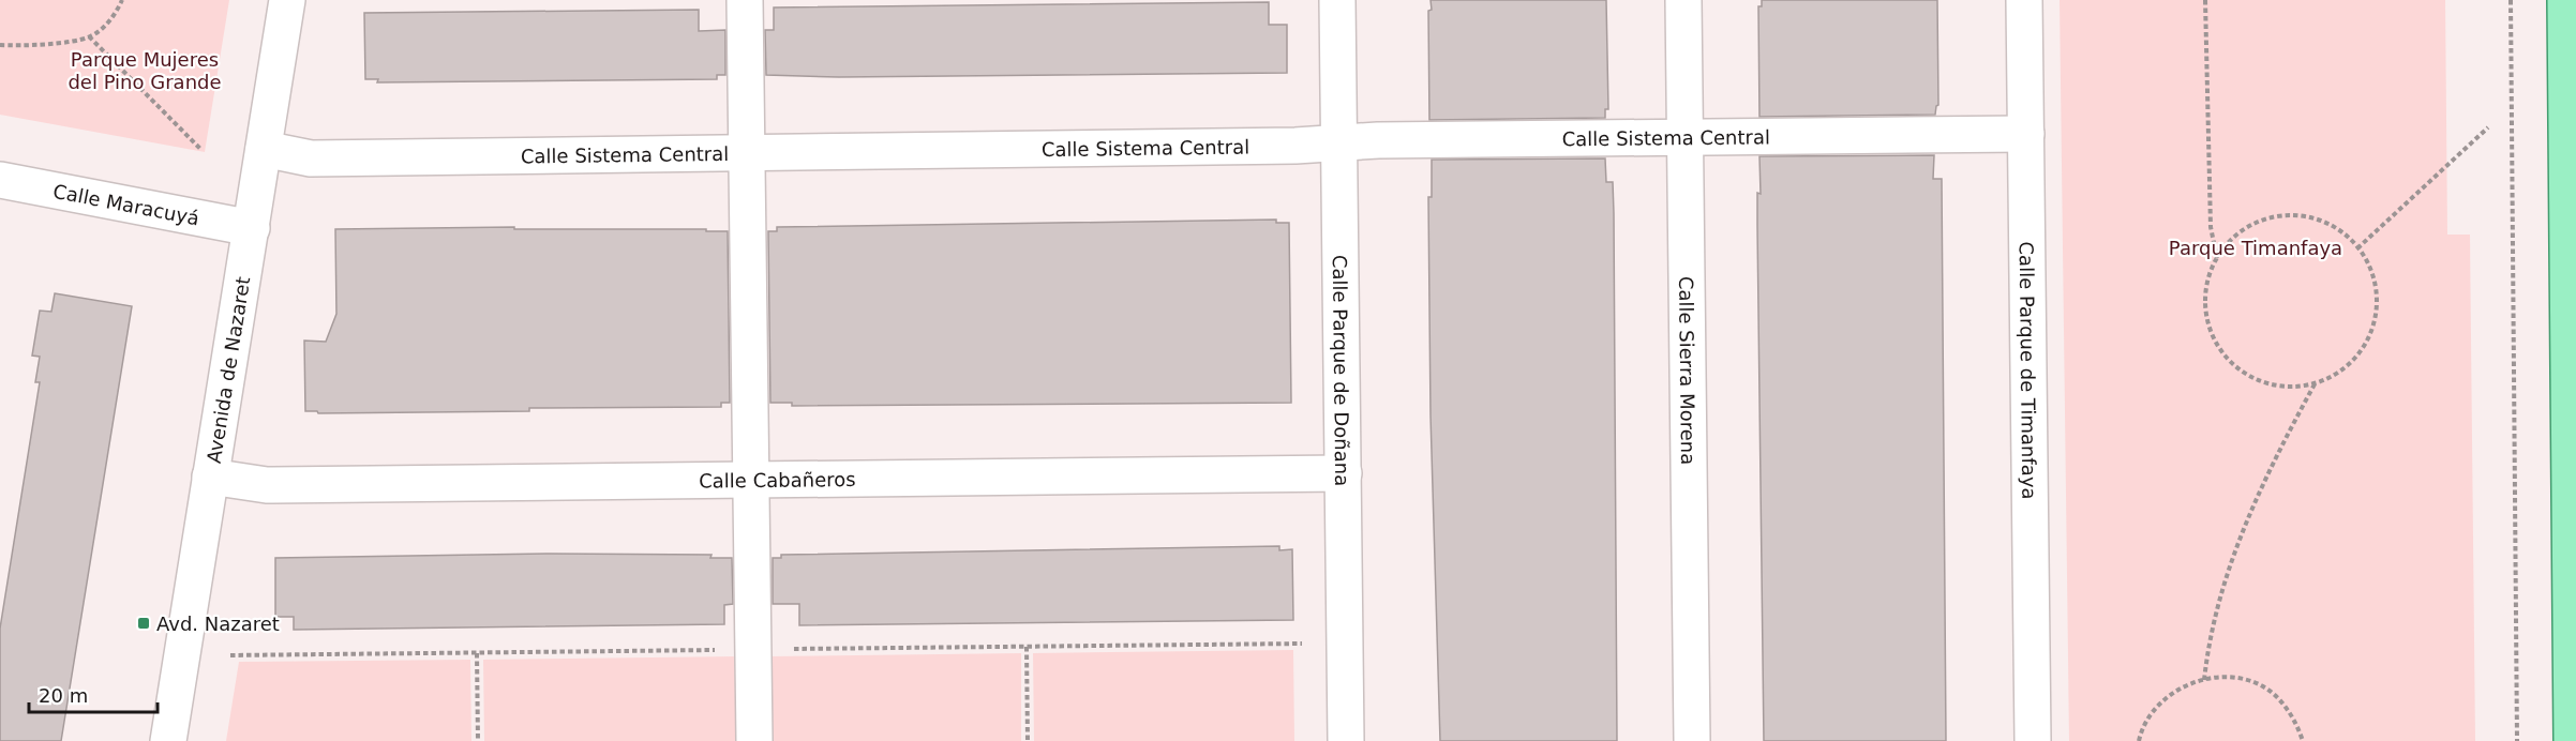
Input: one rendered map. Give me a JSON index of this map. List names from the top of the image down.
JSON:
{
  "streets": {
    "street": [
      "Calle Sistema Central",
      "Calle Maracuyá",
      "Avenida de Nazaret",
      "Calle Parque de Doñana",
      "Calle Sierra Morena",
      "Calle Parque de Timanfaya",
      "Calle Cabañeros"
    ]
  },
  "crossings": [
    ["Calle Sistema Central", "Avenida de Nazaret"],
    ["Calle Sistema Central", "Calle Parque de Doñana"],
    ["Calle Sistema Central", "Calle Sierra Morena"],
    ["Calle Sistema Central", "Calle Parque de Timanfaya"],
    ["Calle Maracuyá", "Avenida de Nazaret"],
    ["Avenida de Nazaret", "Calle Cabañeros"],
    ["Calle Parque de Doñana", "Calle Cabañeros"]
  ],
  "parks": ["Parque Mujeres del Pino Grande", "Parque Timanfaya"],
  "places": {
    "transit": ["Avd. Nazaret"]
  },
  "scale_bar": "20 m"
}
